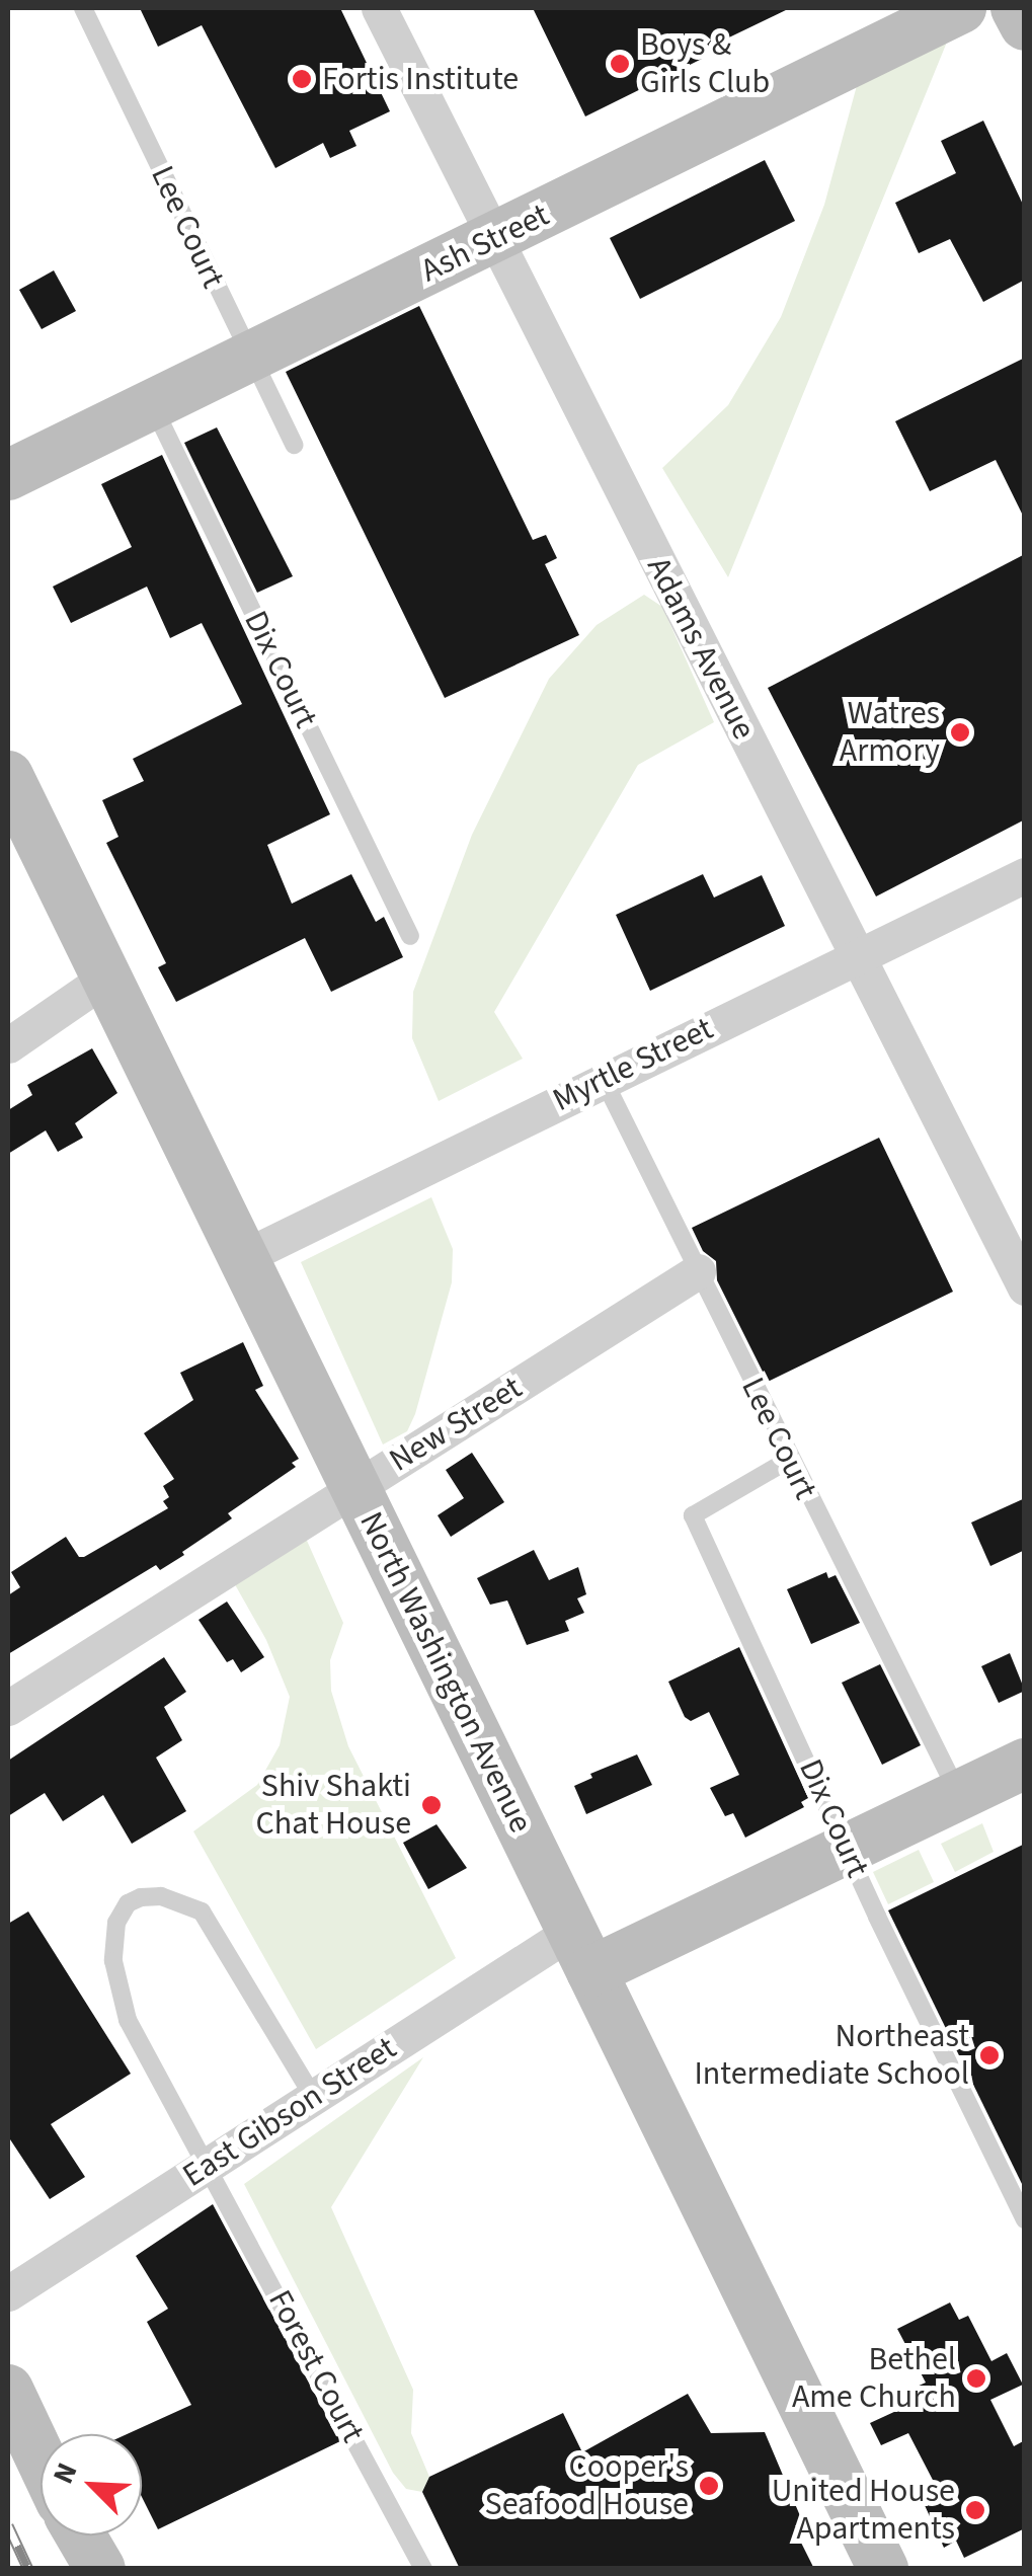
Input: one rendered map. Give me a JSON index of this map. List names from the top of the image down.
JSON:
{
  "streets": {
    "street": [
      "Ash Street",
      "Adams Avenue",
      "Myrtle Street",
      "New Street",
      "North Washington Avenue",
      "East Gibson Street"
    ],
    "lane": ["Lee Court", "Dix Court", "Forest Court"]
  },
  "crossings": [
    ["Lee Court", "Ash Street"],
    ["Lee Court", "Dix Court"],
    ["Lee Court", "Myrtle Street"],
    ["Lee Court", "New Street"],
    ["Lee Court", "East Gibson Street"],
    ["Ash Street", "Adams Avenue"],
    ["Ash Street", "Dix Court"],
    ["Adams Avenue", "Myrtle Street"],
    ["Dix Court", "East Gibson Street"],
    ["Myrtle Street", "North Washington Avenue"],
    ["New Street", "North Washington Avenue"],
    ["North Washington Avenue", "East Gibson Street"],
    ["East Gibson Street", "Forest Court"]
  ],
  "places": [
    "Boys & Girls Club",
    "Fortis Institute",
    "Watres Armory",
    "Shiv Shakti Chat House",
    "Northeast Intermediate School",
    "Bethel Ame Church",
    "Cooper's Seafood House",
    "United House Apartments"
  ],
  "north": "top left"
}
